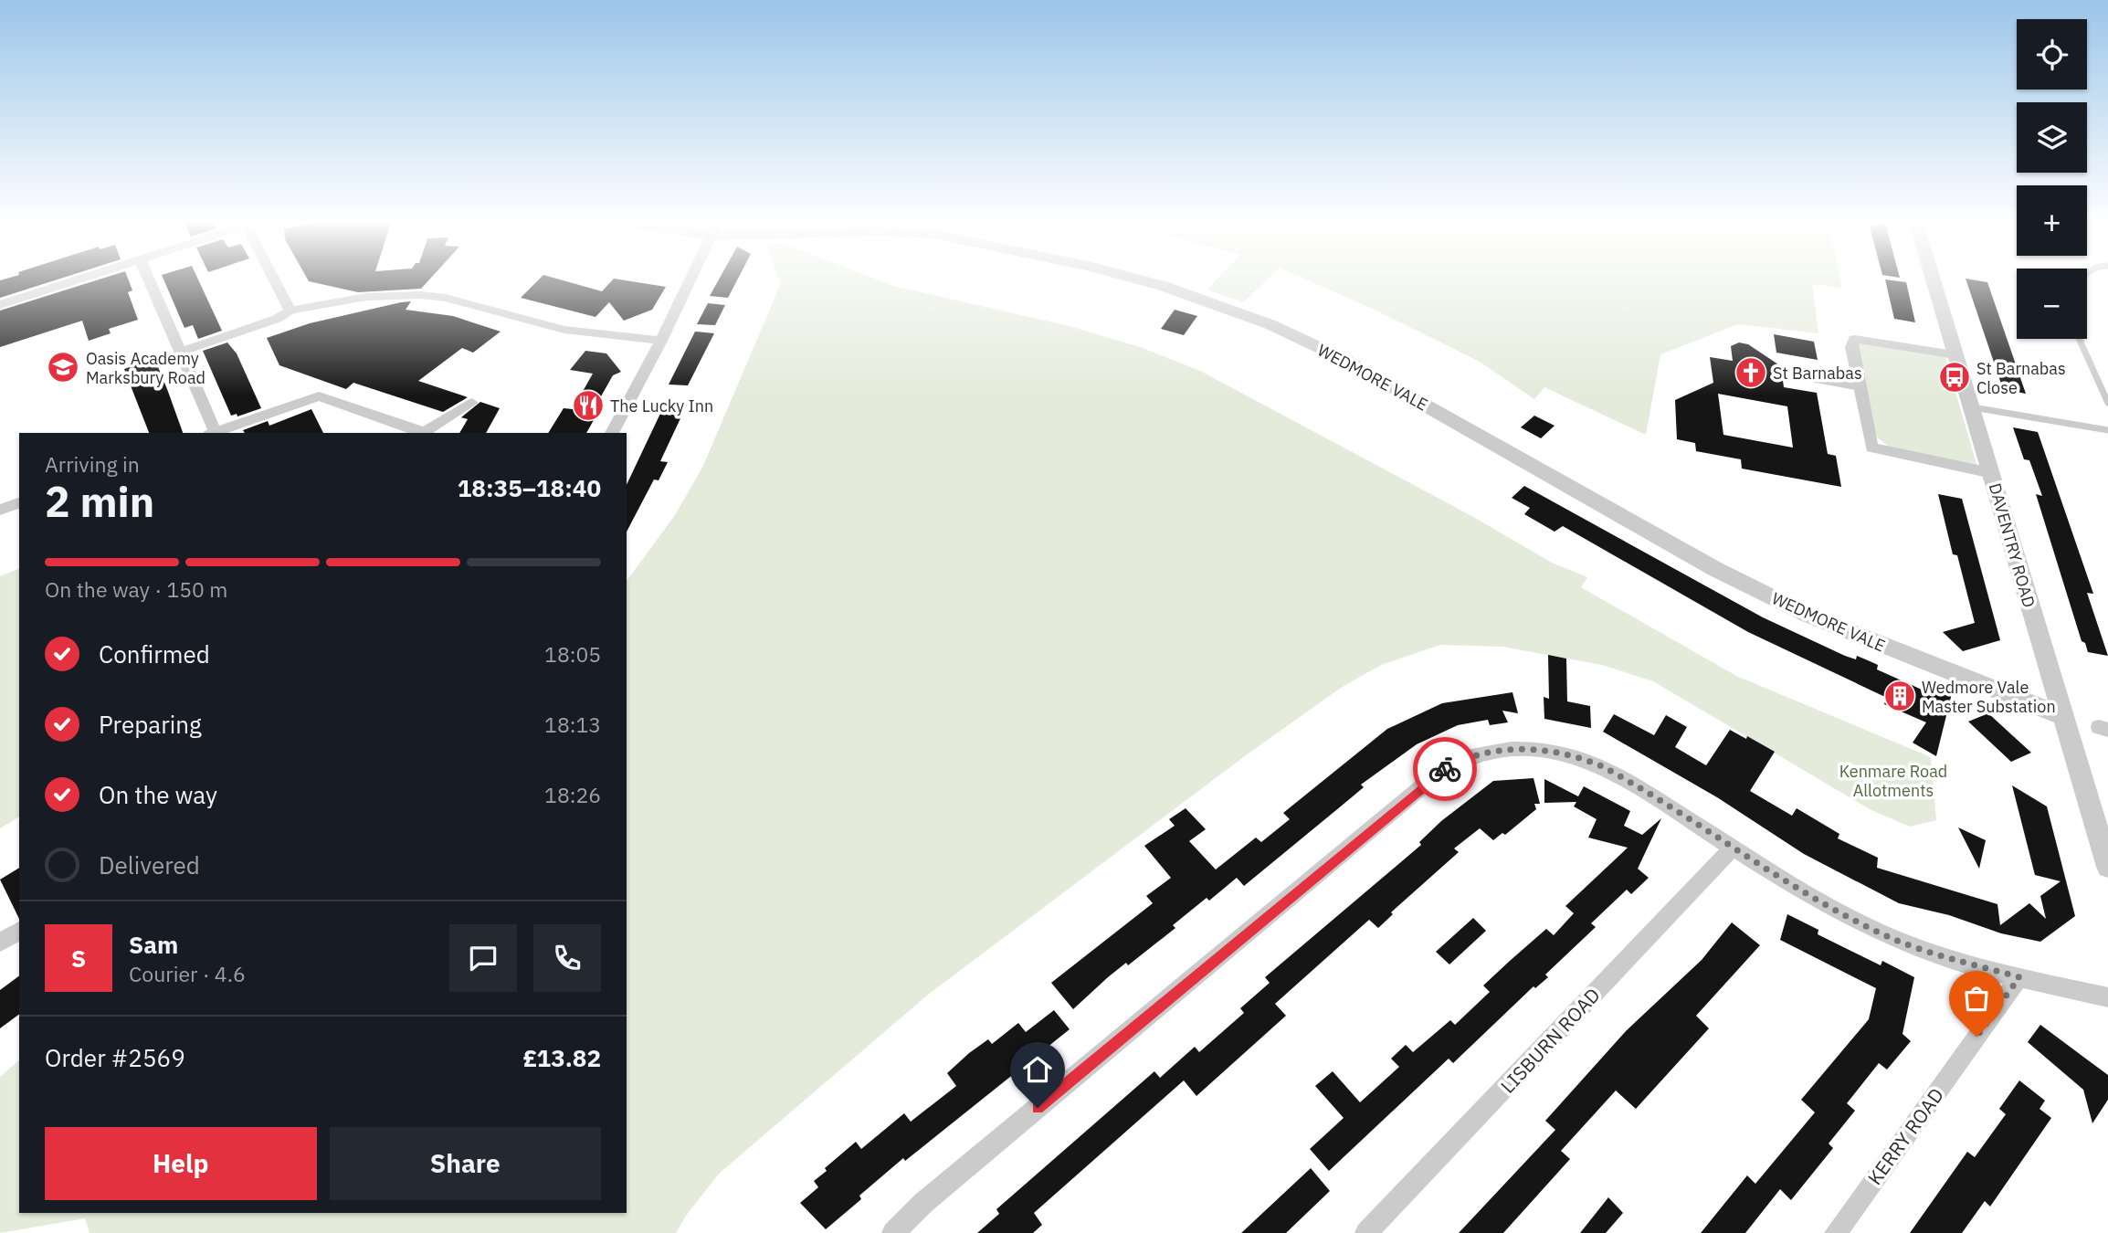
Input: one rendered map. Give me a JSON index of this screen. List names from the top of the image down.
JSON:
{
  "streets": {
    "street": [
      "WEDMORE VALE",
      "DAVENTRY ROAD",
      "LISBURN ROAD",
      "KERRY ROAD"
    ]
  },
  "crossings": [
    ["WEDMORE VALE", "DAVENTRY ROAD"]
  ],
  "parks": ["Kenmare Road Allotments"],
  "places": {
    "school or university": ["Oasis Academy Marksbury Road"],
    "church": ["St Barnabas"],
    "bus stop": ["St Barnabas Close"],
    "restaurant": ["The Lucky Inn"],
    "building": ["Wedmore Vale Master Substation"]
  },
  "page": {
    "map_buttons": ["+", "−"],
    "heading": ["2 min", "Arriving in", "18:35–18:40"],
    "panel": [
      "Sam",
      "Courier · 4.6",
      "Order #2569",
      "£13.82"
    ],
    "bar": "On the way · 150 m",
    "list": [
      ["Confirmed", "18:05"],
      ["Preparing", "18:13"],
      ["On the way", "18:26"],
      "Delivered"
    ],
    "round": "S",
    "buttons": ["Help", "Share"]
  }
}
